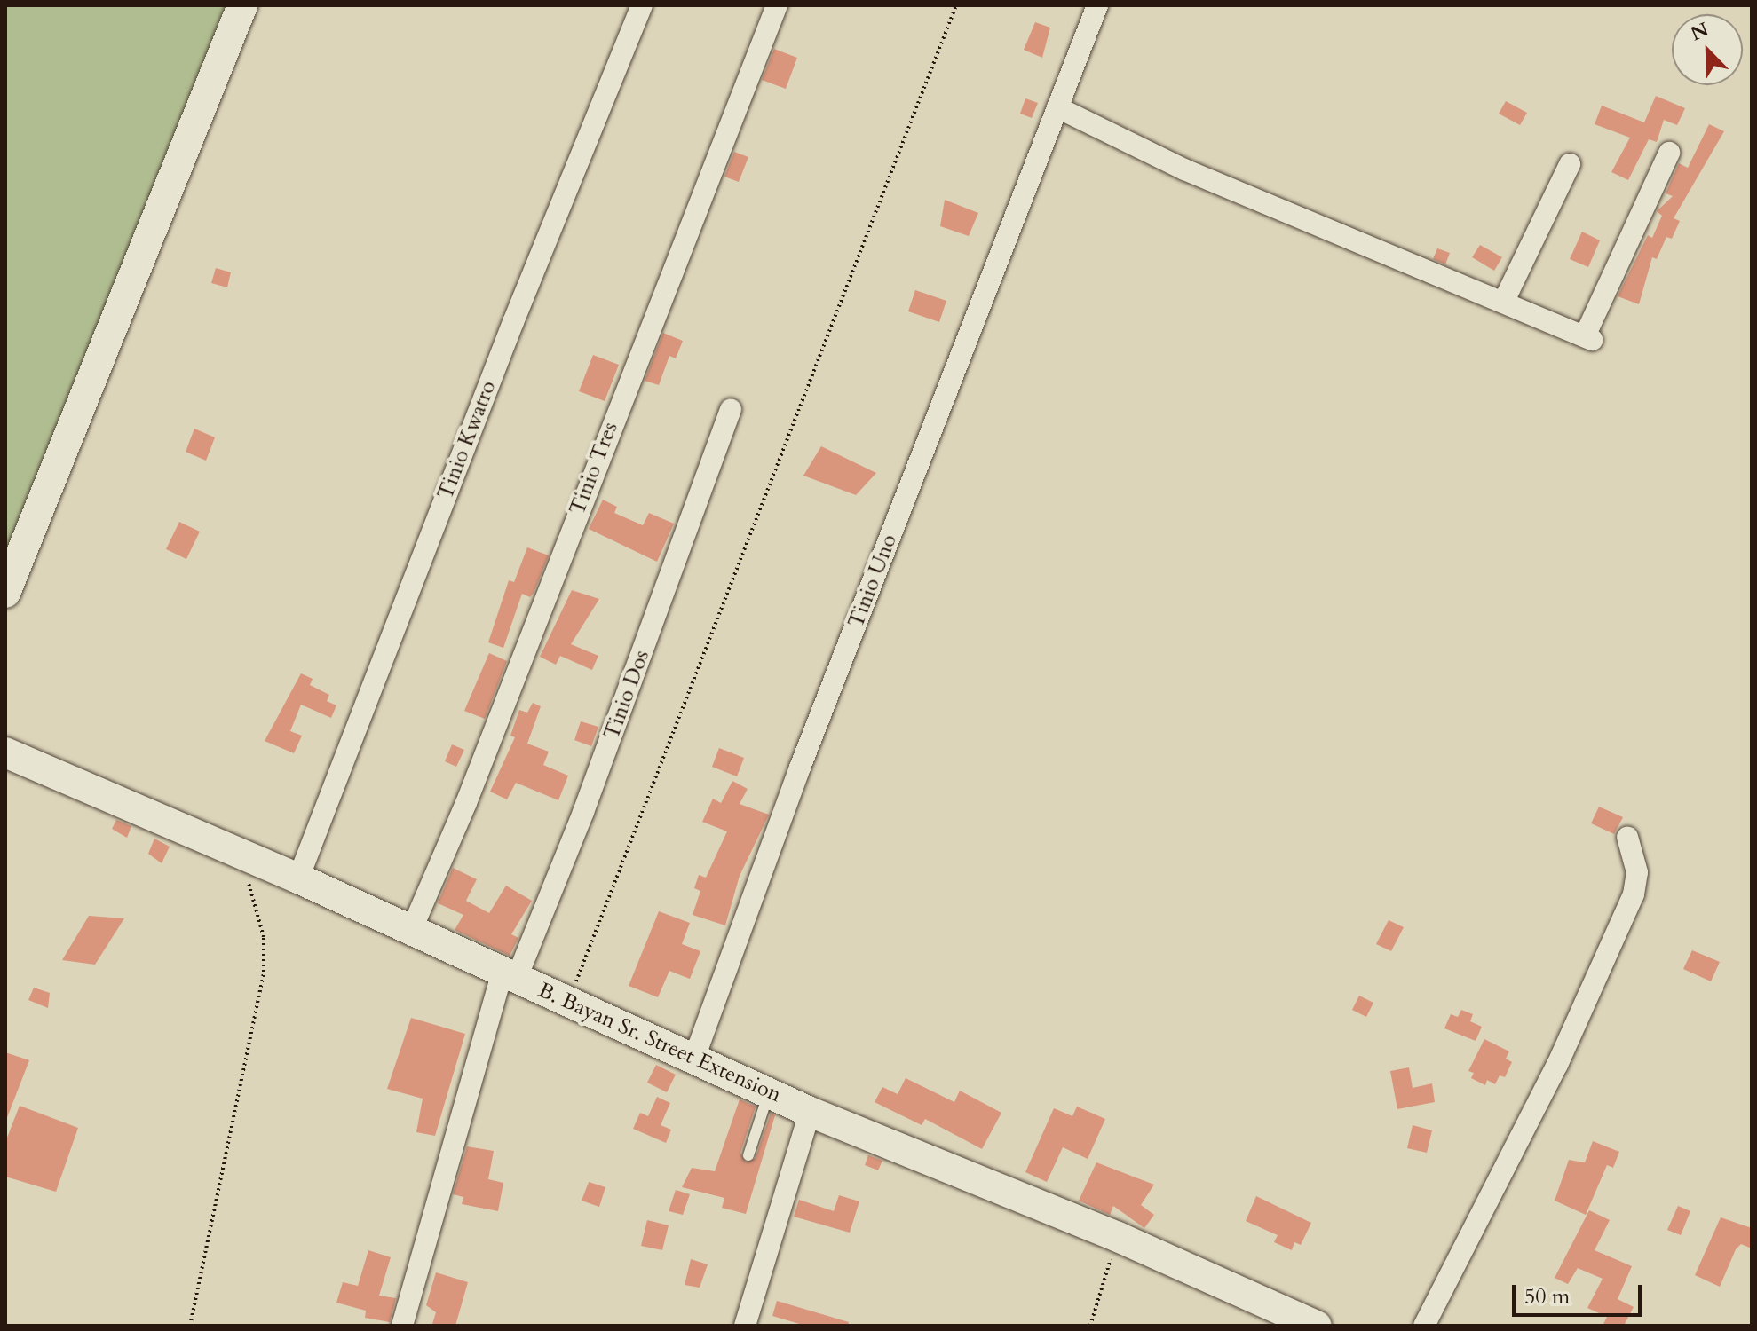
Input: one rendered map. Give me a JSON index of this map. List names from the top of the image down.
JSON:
{
  "streets": {
    "street": [
      "Tinio Kwatro",
      "Tinio Tres",
      "Tinio Uno",
      "Tinio Dos",
      "B. Bayan Sr. Street Extension"
    ]
  },
  "crossings": [
    ["Tinio Kwatro", "B. Bayan Sr. Street Extension"],
    ["Tinio Tres", "B. Bayan Sr. Street Extension"],
    ["Tinio Uno", "B. Bayan Sr. Street Extension"],
    ["Tinio Dos", "B. Bayan Sr. Street Extension"]
  ],
  "scale_bar": "50 m",
  "north": "top left"
}
